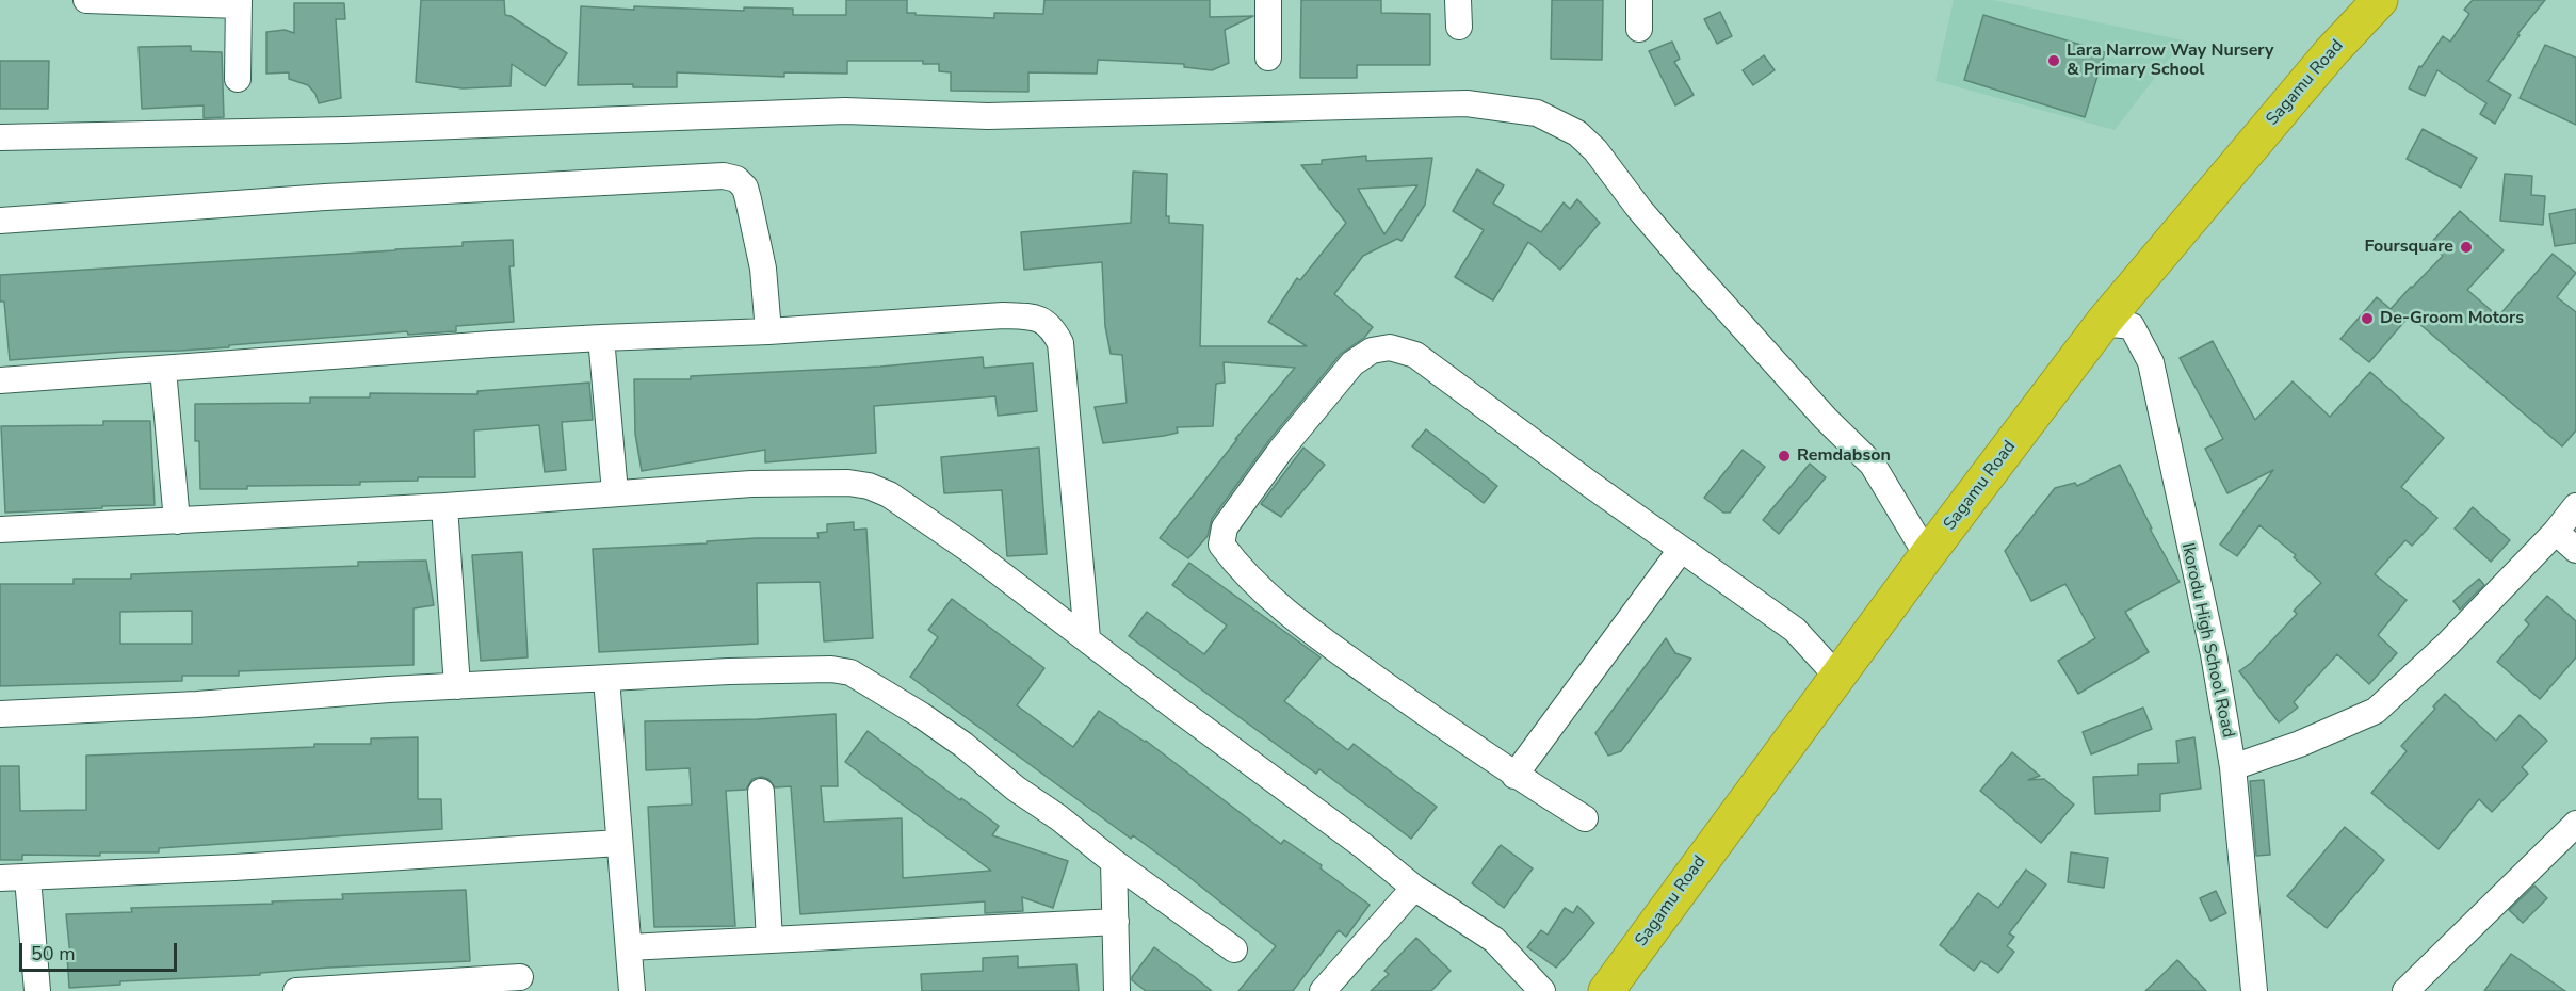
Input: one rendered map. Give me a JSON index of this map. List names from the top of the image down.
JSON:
{
  "streets": {
    "highway": ["Sagamu Road"],
    "street": ["Ikorodu High School Road"]
  },
  "crossings": [
    ["Sagamu Road", "Ikorodu High School Road"]
  ],
  "places": [
    "Lara Narrow Way Nursery & Primary School",
    "Foursquare",
    "De-Groom Motors",
    "Remdabson"
  ],
  "scale_bar": "50 m"
}
